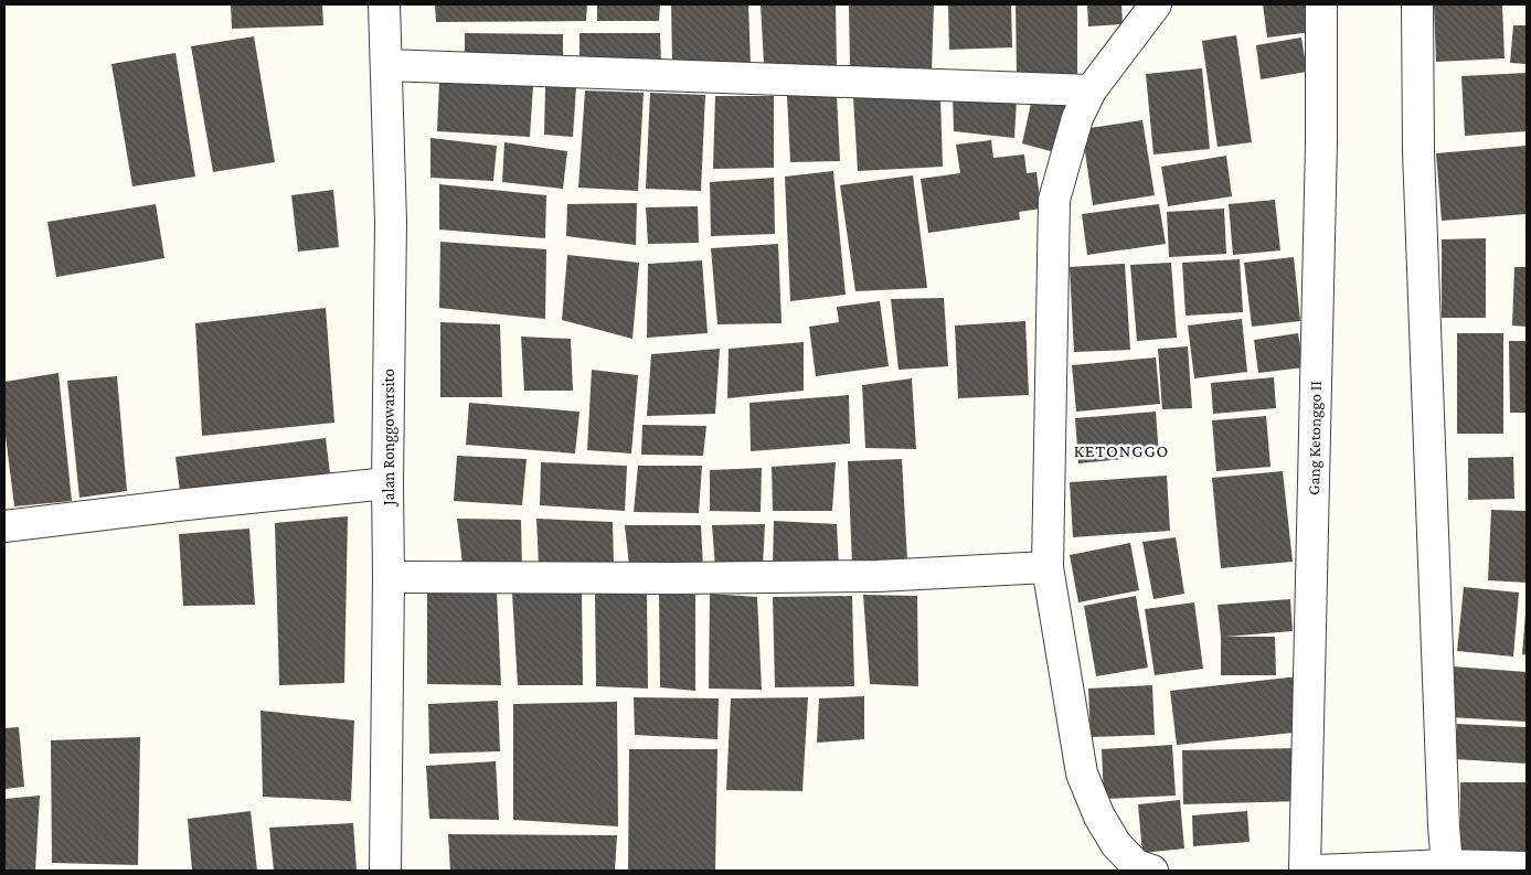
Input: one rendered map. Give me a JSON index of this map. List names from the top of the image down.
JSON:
{
  "streets": {
    "street": ["Jalan Ronggowarsito", "Gang Ketonggo II"]
  },
  "districts": ["KETONGGO"]
}
